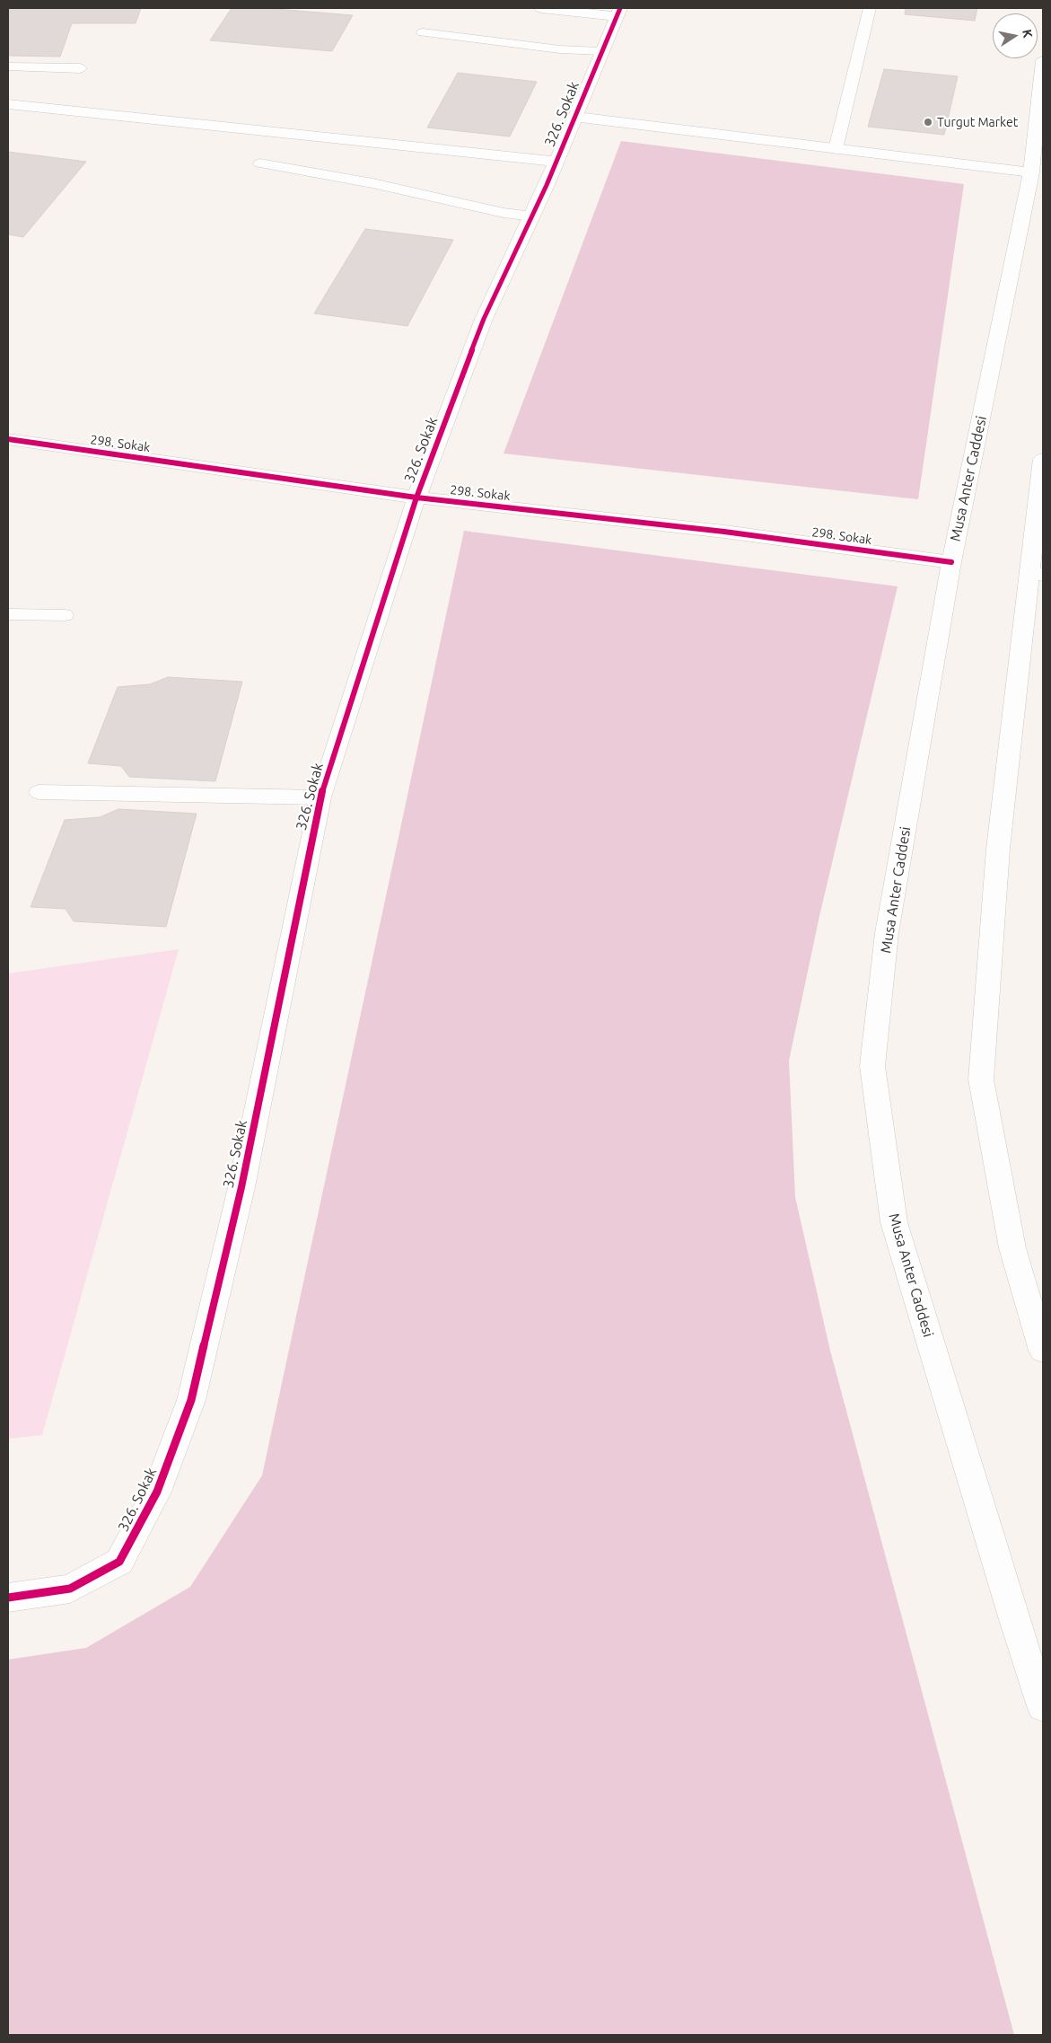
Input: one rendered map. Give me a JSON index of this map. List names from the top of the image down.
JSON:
{
  "streets": {
    "street": ["326. Sokak", "298. Sokak", "Musa Anter Caddesi"]
  },
  "crossings": [
    ["326. Sokak", "298. Sokak"],
    ["298. Sokak", "Musa Anter Caddesi"]
  ],
  "places": ["Turgut Market"],
  "north": "right"
}
